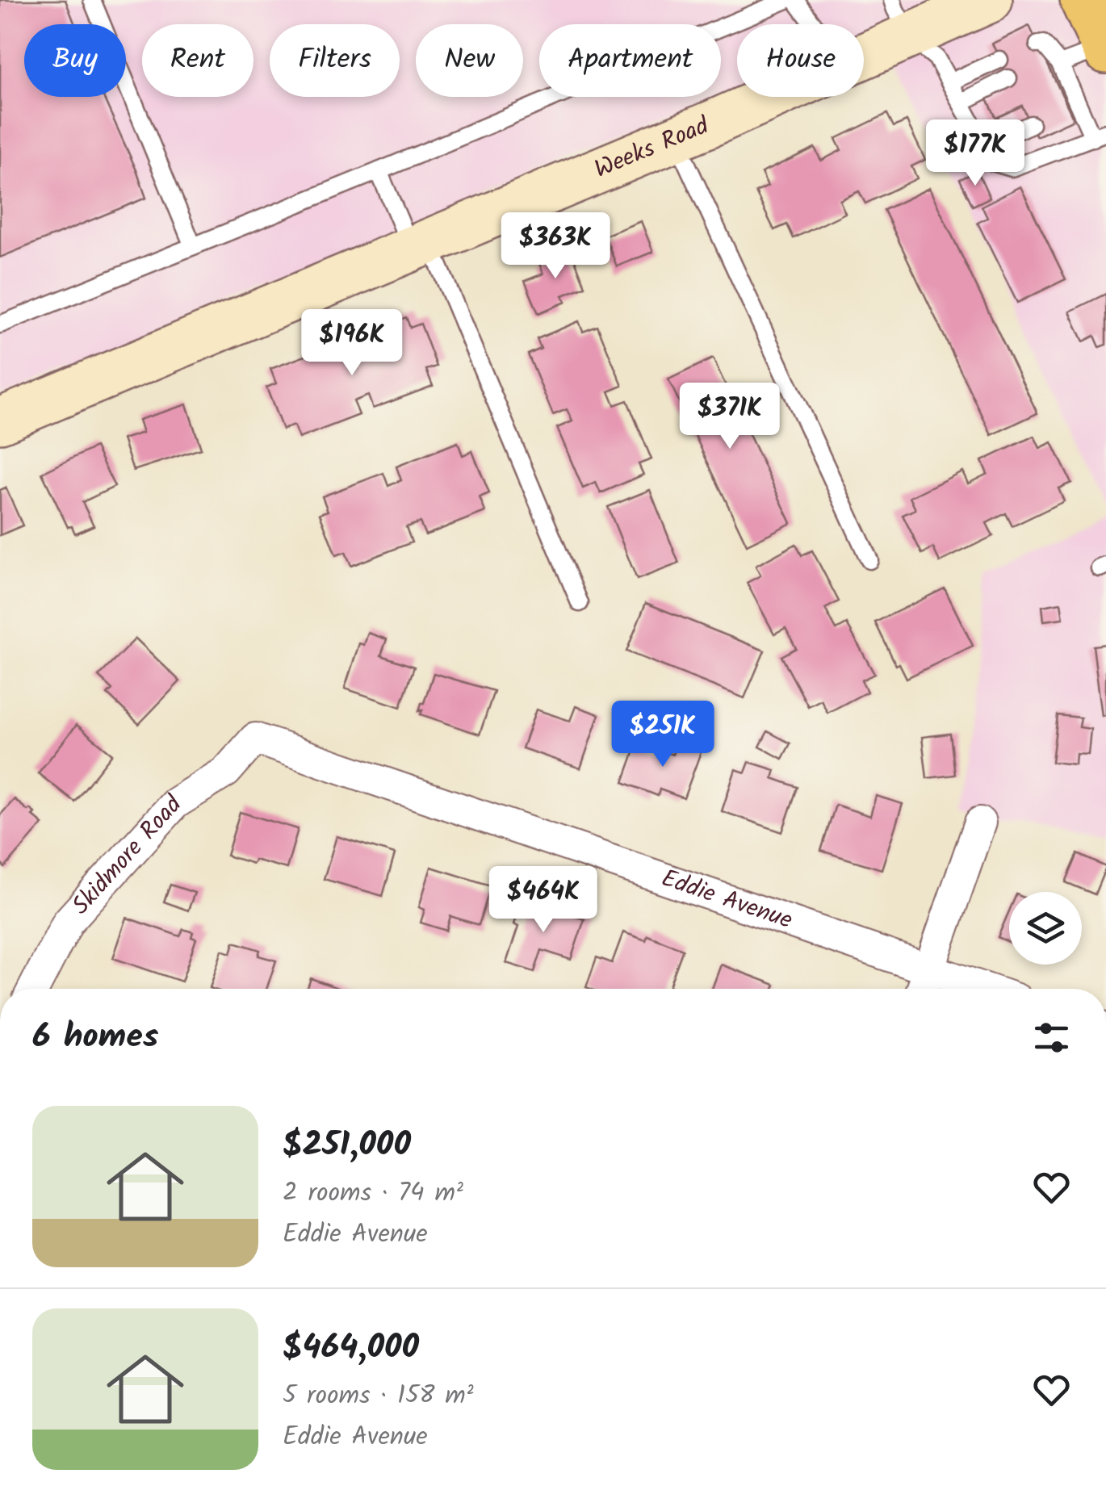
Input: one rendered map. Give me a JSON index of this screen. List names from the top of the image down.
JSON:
{
  "streets": {
    "street": ["Weeks Road", "Skidmore Road", "Eddie Avenue"]
  },
  "crossings": [
    ["Skidmore Road", "Eddie Avenue"]
  ],
  "page": {
    "chip": [
      "Buy",
      "Rent",
      "Filters",
      "New",
      "Apartment",
      "House"
    ],
    "price": [
      "$177K",
      "$363K",
      "$196K",
      "$371K",
      "$251K",
      "$464K"
    ],
    "heading": "6 homes",
    "list": [
      {
        "name": "$251,000",
        "note": "2 rooms · 74 m² · Eddie Avenue"
      },
      {
        "name": "$464,000",
        "note": "5 rooms · 158 m² · Eddie Avenue"
      }
    ]
  }
}
